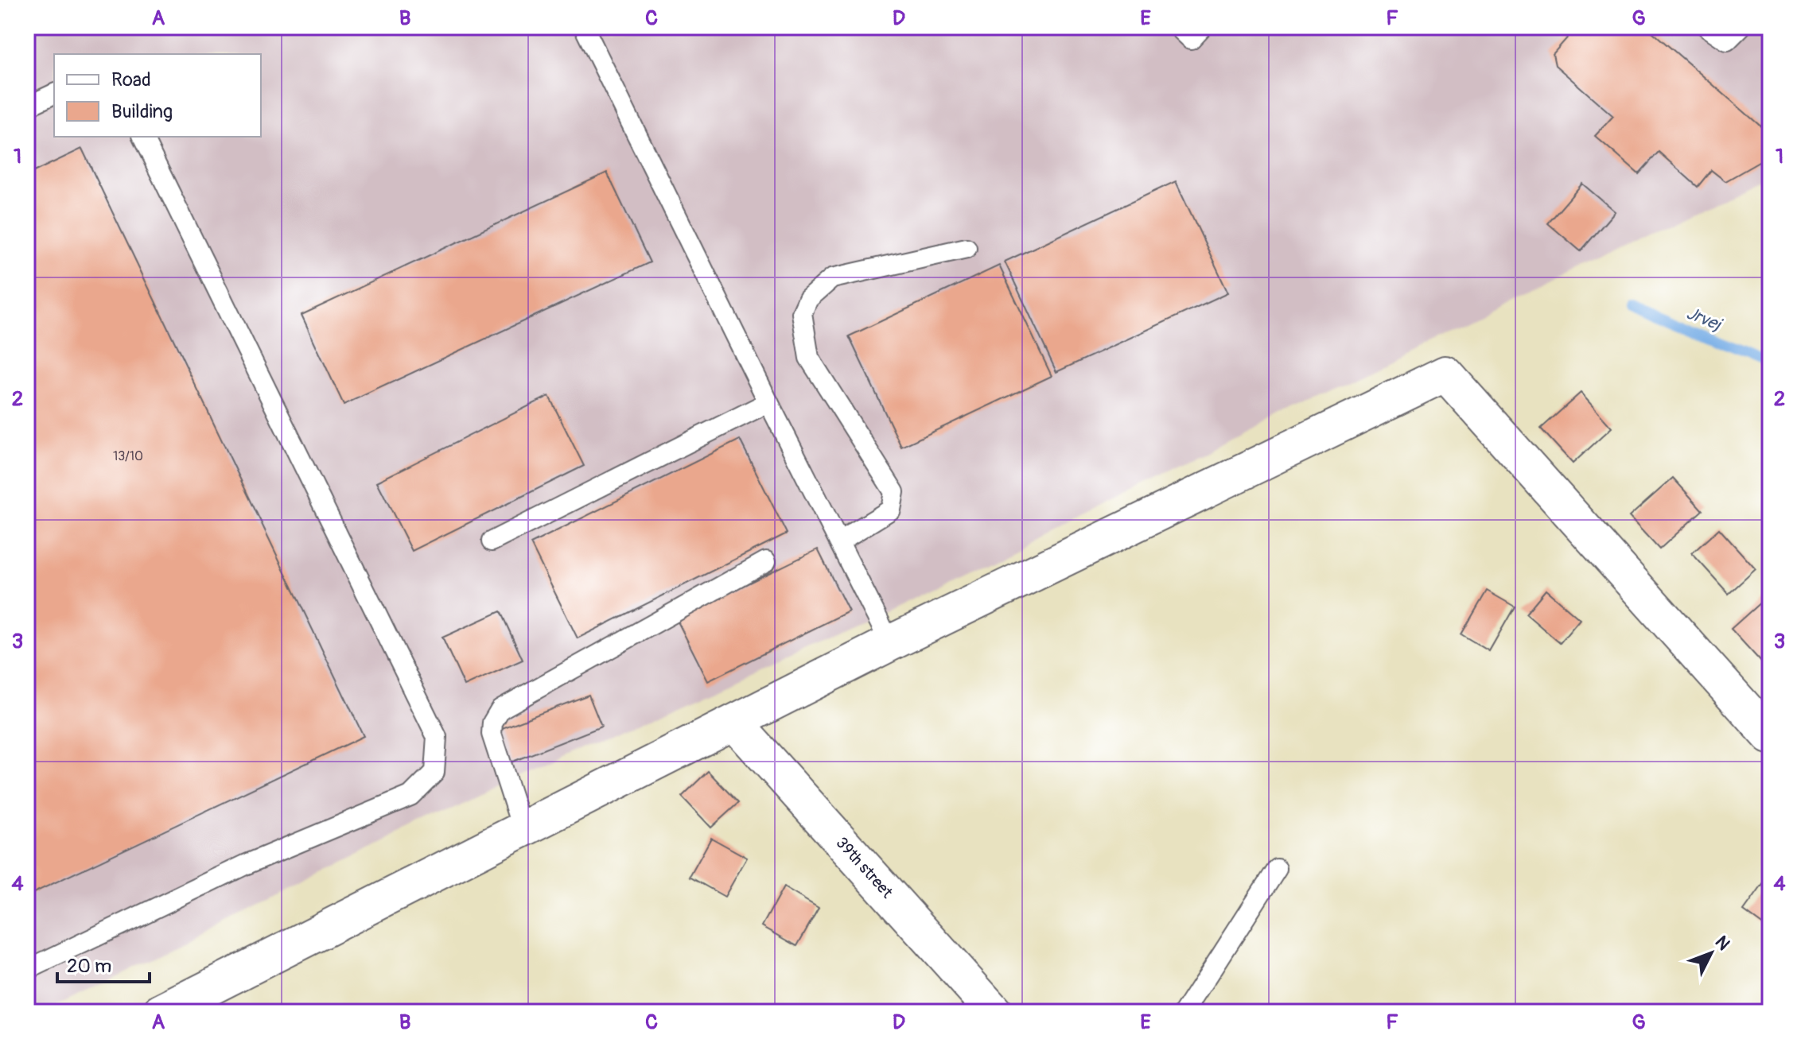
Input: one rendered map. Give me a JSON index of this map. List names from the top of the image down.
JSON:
{
  "streets": {
    "street": ["39th street"]
  },
  "water": ["Jrvej"],
  "house_numbers": ["13/10"],
  "legend": ["Road", "Building"],
  "scale_bar": "20 m",
  "north": "top right",
  "grid": {
    "columns": [
      "A",
      "B",
      "C",
      "D",
      "E",
      "F",
      "G"
    ],
    "rows": [
      "1",
      "2",
      "3",
      "4"
    ]
  }
}
